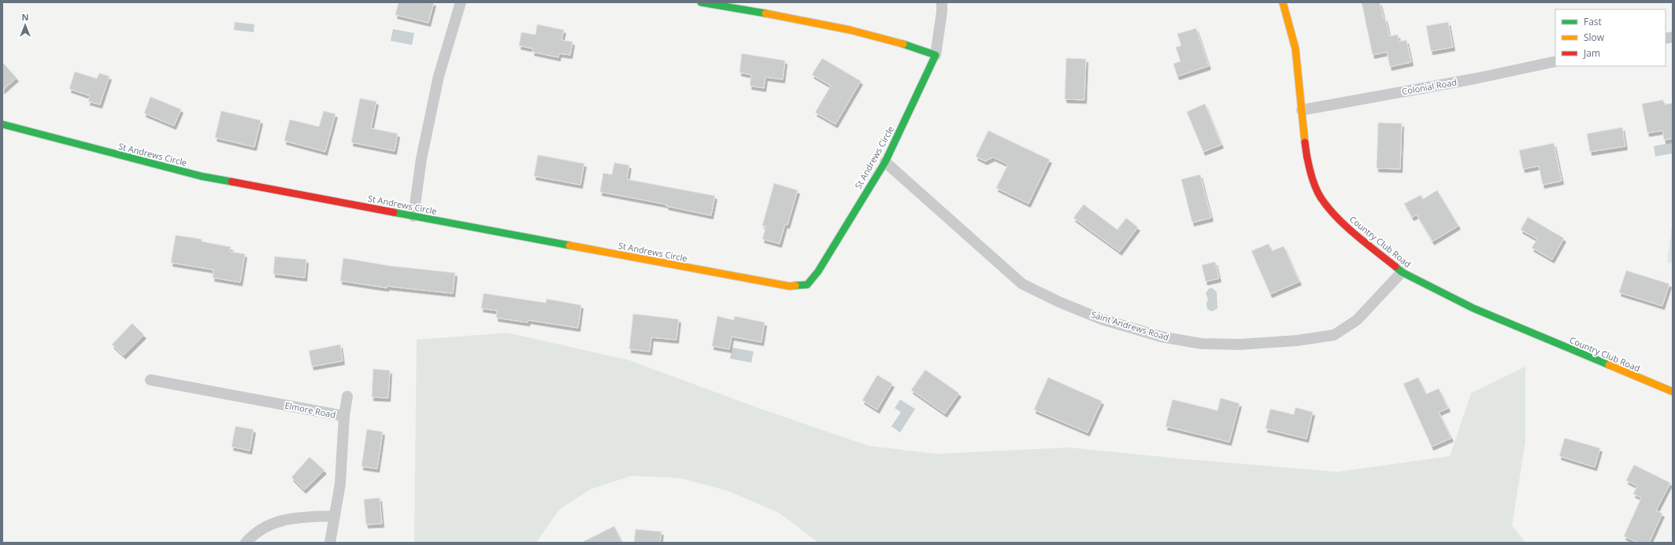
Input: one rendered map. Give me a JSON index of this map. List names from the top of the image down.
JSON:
{
  "streets": {
    "street": [
      "Colonial Road",
      "St Andrews Circle",
      "Country Club Road",
      "Saint Andrews Road",
      "Elmore Road"
    ]
  },
  "crossings": [
    ["Colonial Road", "Country Club Road"],
    ["St Andrews Circle", "Saint Andrews Road"],
    ["Country Club Road", "Saint Andrews Road"]
  ],
  "legend": ["Fast", "Slow", "Jam"],
  "north": "top"
}
